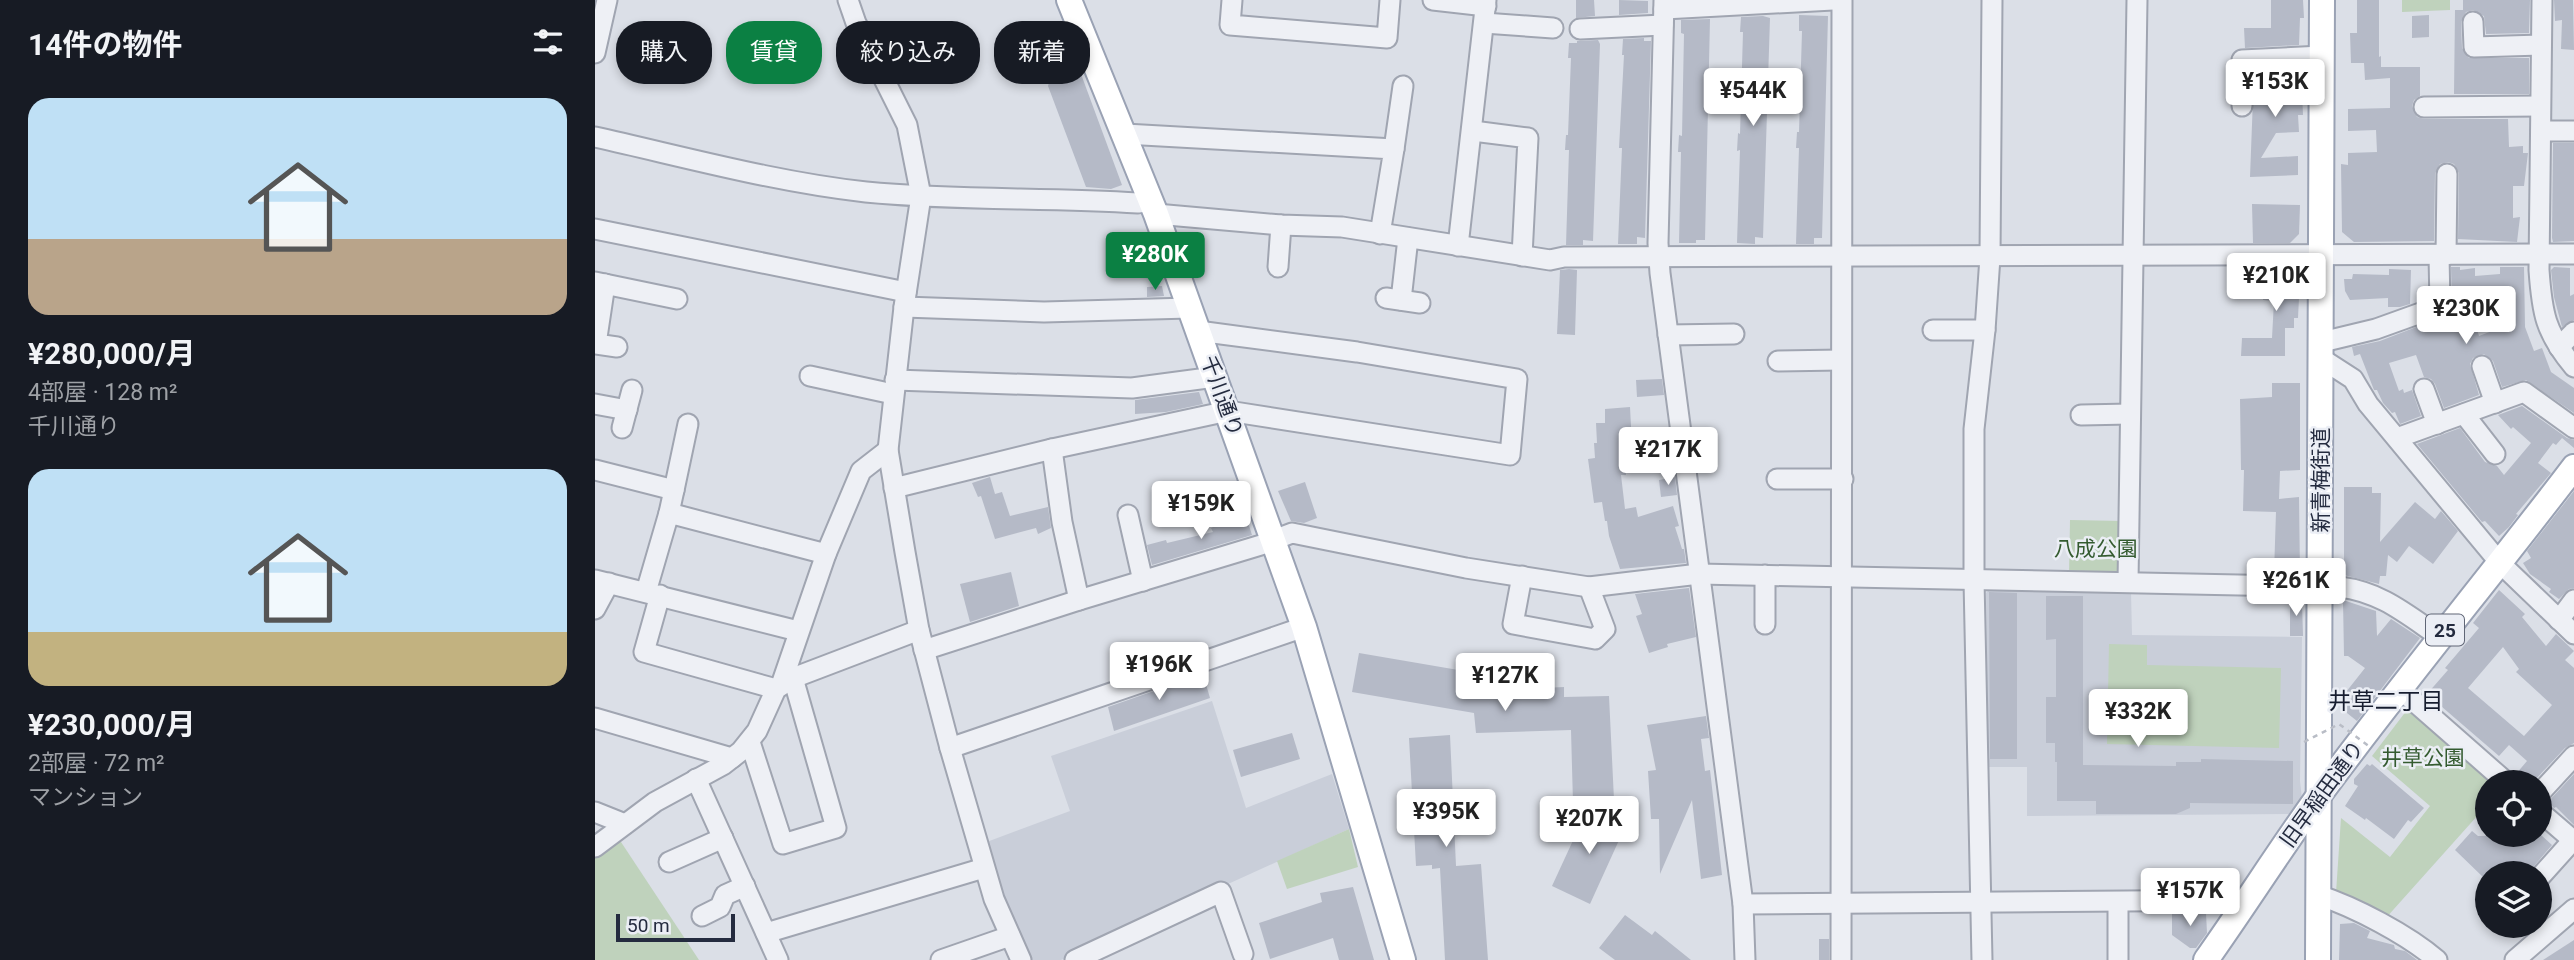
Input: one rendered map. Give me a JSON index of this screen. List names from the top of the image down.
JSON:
{
  "streets": {
    "main road": [
      "千川通り",
      "新青梅街道",
      "25",
      "旧早稲田通り"
    ]
  },
  "crossings": [
    ["新青梅街道", "旧早稲田通り"]
  ],
  "districts": ["井草二丁目"],
  "parks": ["八成公園", "井草公園"],
  "scale_bar": "50 m",
  "page": {
    "heading": "14件の物件",
    "chip": [
      "購入",
      "賃貸",
      "絞り込み",
      "新着"
    ],
    "price": [
      "¥153K",
      "¥544K",
      "¥280K",
      "¥210K",
      "¥230K",
      "¥217K",
      "¥159K",
      "¥261K",
      "¥196K",
      "¥127K",
      "¥332K",
      "¥395K",
      "¥207K",
      "¥157K"
    ],
    "list": [
      {
        "name": "¥280,000/月",
        "note": "4部屋 · 128 m² · 千川通り"
      },
      {
        "name": "¥230,000/月",
        "note": "2部屋 · 72 m² · マンション"
      }
    ],
    "scale": "50 m"
  }
}
